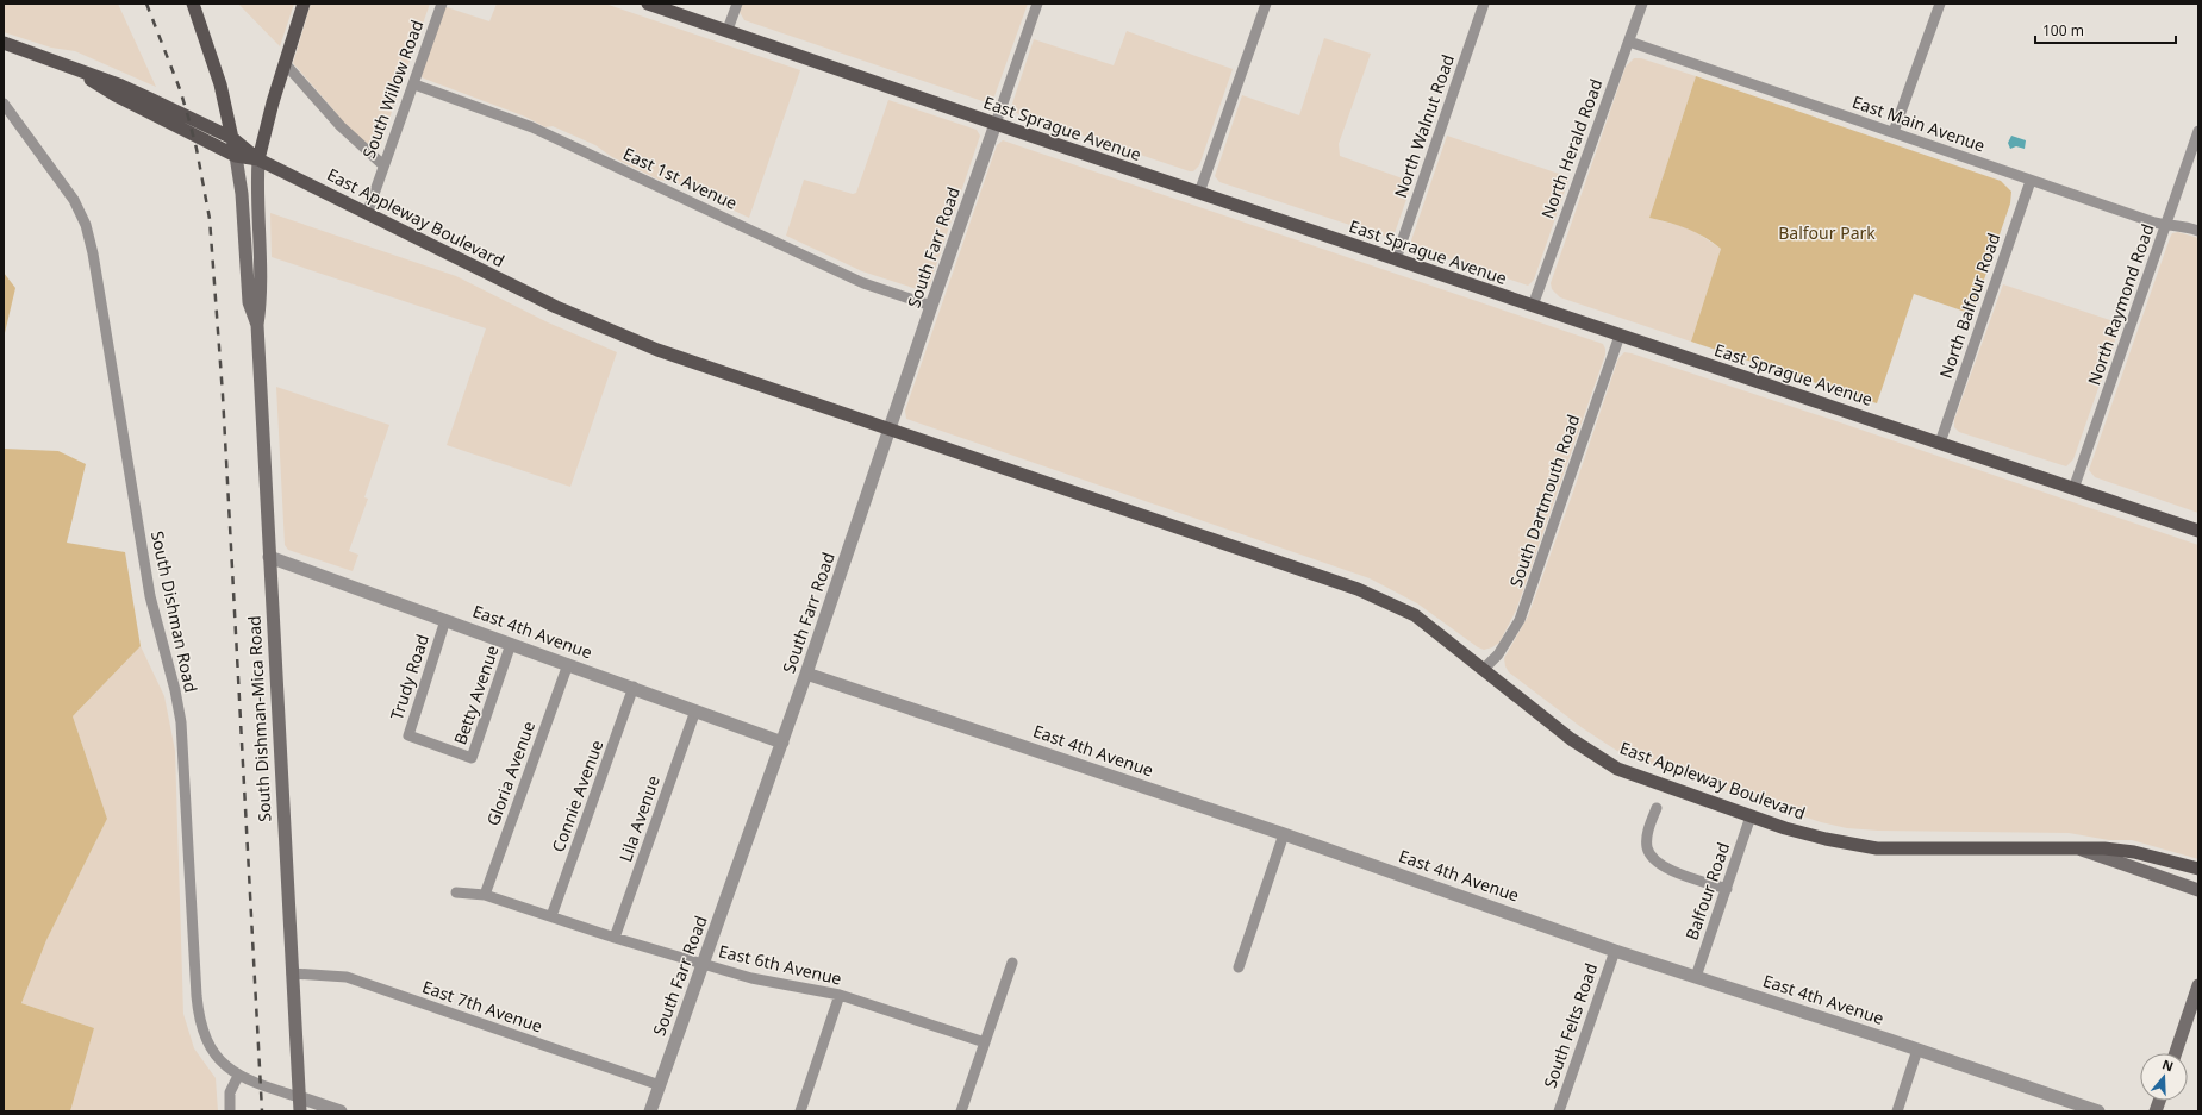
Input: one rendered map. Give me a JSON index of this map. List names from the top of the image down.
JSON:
{
  "streets": {
    "main road": ["East Sprague Avenue", "East Appleway Boulevard", "South Dishman-Mica Road"],
    "street": [
      "South Willow Road",
      "East Main Avenue",
      "North Walnut Road",
      "North Herald Road",
      "East 1st Avenue",
      "South Farr Road",
      "North Raymond Road",
      "North Balfour Road",
      "South Dartmouth Road",
      "South Dishman Road",
      "East 4th Avenue",
      "Trudy Road",
      "Betty Avenue",
      "Gloria Avenue",
      "Connie Avenue",
      "Lila Avenue",
      "Balfour Road",
      "East 6th Avenue",
      "East 7th Avenue",
      "South Felts Road"
    ]
  },
  "crossings": [
    ["South Willow Road", "East 1st Avenue"],
    ["South Willow Road", "East Appleway Boulevard"],
    ["East Main Avenue", "North Herald Road"],
    ["East Main Avenue", "North Raymond Road"],
    ["East Main Avenue", "North Balfour Road"],
    ["North Walnut Road", "East Sprague Avenue"],
    ["East Sprague Avenue", "North Herald Road"],
    ["East Sprague Avenue", "South Farr Road"],
    ["East Sprague Avenue", "North Raymond Road"],
    ["East Sprague Avenue", "North Balfour Road"],
    ["East Sprague Avenue", "South Dartmouth Road"],
    ["East 1st Avenue", "South Farr Road"],
    ["East Appleway Boulevard", "South Farr Road"],
    ["East Appleway Boulevard", "South Dartmouth Road"],
    ["East Appleway Boulevard", "South Dishman-Mica Road"],
    ["East Appleway Boulevard", "Balfour Road"],
    ["South Farr Road", "East 4th Avenue"],
    ["South Farr Road", "East 6th Avenue"],
    ["South Farr Road", "East 7th Avenue"],
    ["South Dishman Road", "South Dishman-Mica Road"],
    ["East 4th Avenue", "Trudy Road"],
    ["East 4th Avenue", "Betty Avenue"],
    ["East 4th Avenue", "South Dishman-Mica Road"],
    ["East 4th Avenue", "Gloria Avenue"],
    ["East 4th Avenue", "Connie Avenue"],
    ["East 4th Avenue", "Lila Avenue"],
    ["East 4th Avenue", "Balfour Road"],
    ["East 4th Avenue", "South Felts Road"],
    ["Trudy Road", "Betty Avenue"],
    ["South Dishman-Mica Road", "East 7th Avenue"],
    ["Gloria Avenue", "East 6th Avenue"],
    ["Connie Avenue", "East 6th Avenue"],
    ["Lila Avenue", "East 6th Avenue"]
  ],
  "parks": ["Balfour Park"],
  "scale_bar": "100 m",
  "north": "top"
}
